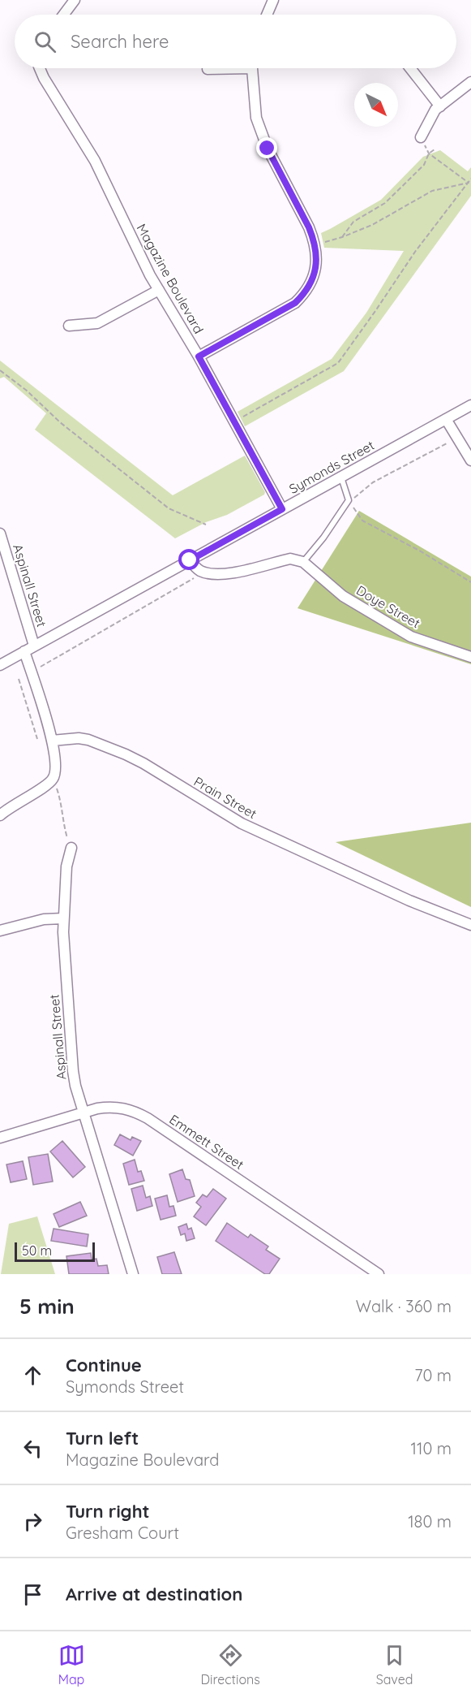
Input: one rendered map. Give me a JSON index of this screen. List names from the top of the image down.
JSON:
{
  "streets": {
    "street": [
      "Magazine Boulevard",
      "Symonds Street",
      "Aspinall Street",
      "Doye Street",
      "Prain Street",
      "Emmett Street"
    ]
  },
  "crossings": [
    ["Magazine Boulevard", "Symonds Street"],
    ["Symonds Street", "Aspinall Street"],
    ["Aspinall Street", "Emmett Street"]
  ],
  "scale_bar": "50 m",
  "north": "bottom right",
  "page": {
    "search": "Search here",
    "scale": "50 m",
    "heading": ["5 min", "Walk · 360 m"],
    "list": [
      ["Continue", "Symonds Street", "70 m"],
      ["Turn left", "Magazine Boulevard", "110 m"],
      ["Turn right", "Gresham Court", "180 m"],
      "Arrive at destination"
    ],
    "nav": ["Map", "Directions", "Saved"]
  }
}
